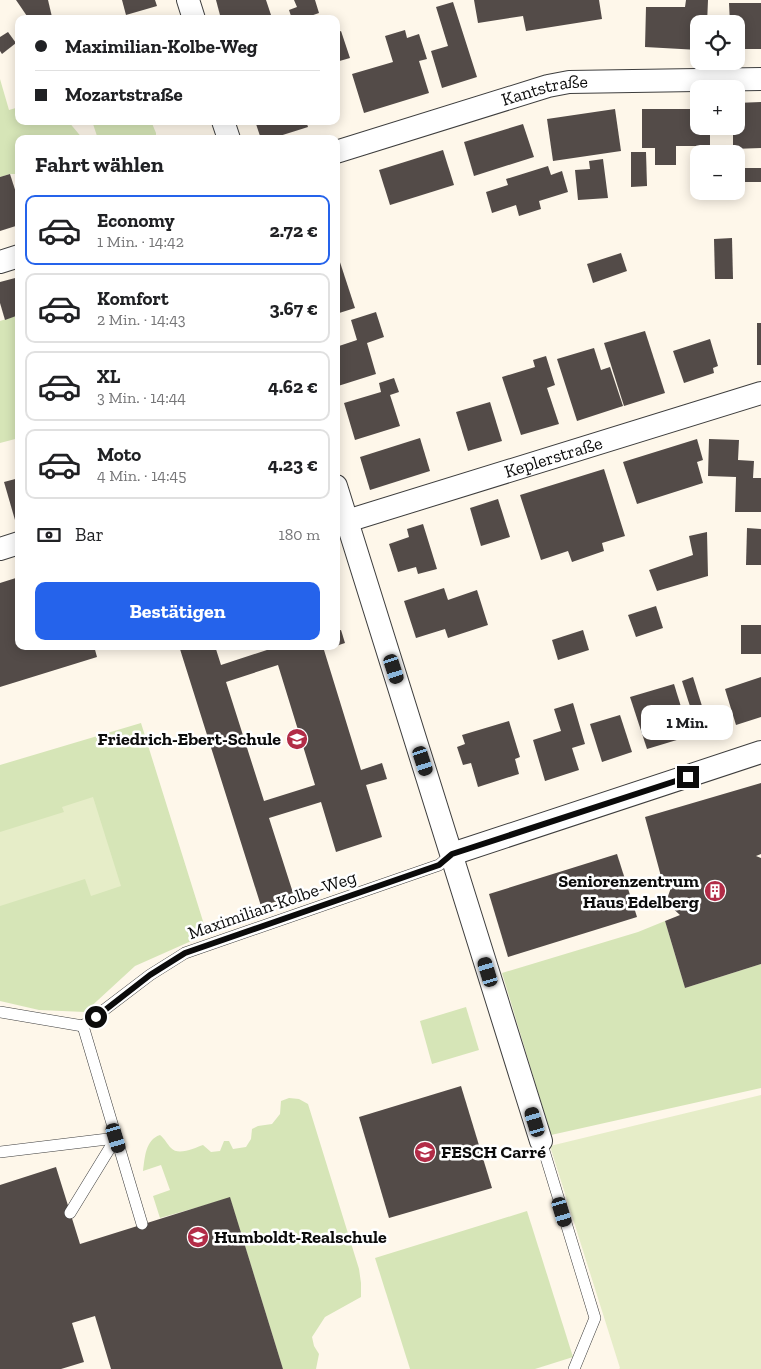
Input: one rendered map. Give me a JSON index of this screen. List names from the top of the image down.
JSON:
{
  "streets": {
    "street": ["Kantstraße", "Keplerstraße"],
    "lane": ["Maximilian-Kolbe-Weg"]
  },
  "places": {
    "school or university": ["Friedrich-Ebert-Schule", "FESCH Carré", "Humboldt-Realschule"],
    "building": ["Seniorenzentrum Haus Edelberg"]
  },
  "page": {
    "map_buttons": ["+", "−"],
    "banner": ["Maximilian-Kolbe-Weg", "Mozartstraße"],
    "heading": "Fahrt wählen",
    "list": [
      {
        "name": "Economy",
        "note": "1 Min. · 14:42",
        "value": "2.72 €"
      },
      {
        "name": "Komfort",
        "note": "2 Min. · 14:43",
        "value": "3.67 €"
      },
      {
        "name": "XL",
        "note": "3 Min. · 14:44",
        "value": "4.62 €"
      },
      {
        "name": "Moto",
        "note": "4 Min. · 14:45",
        "value": "4.23 €"
      }
    ],
    "pay": ["Bar", "180 m"],
    "buttons": "Bestätigen",
    "bubble": "1 Min."
  }
}
